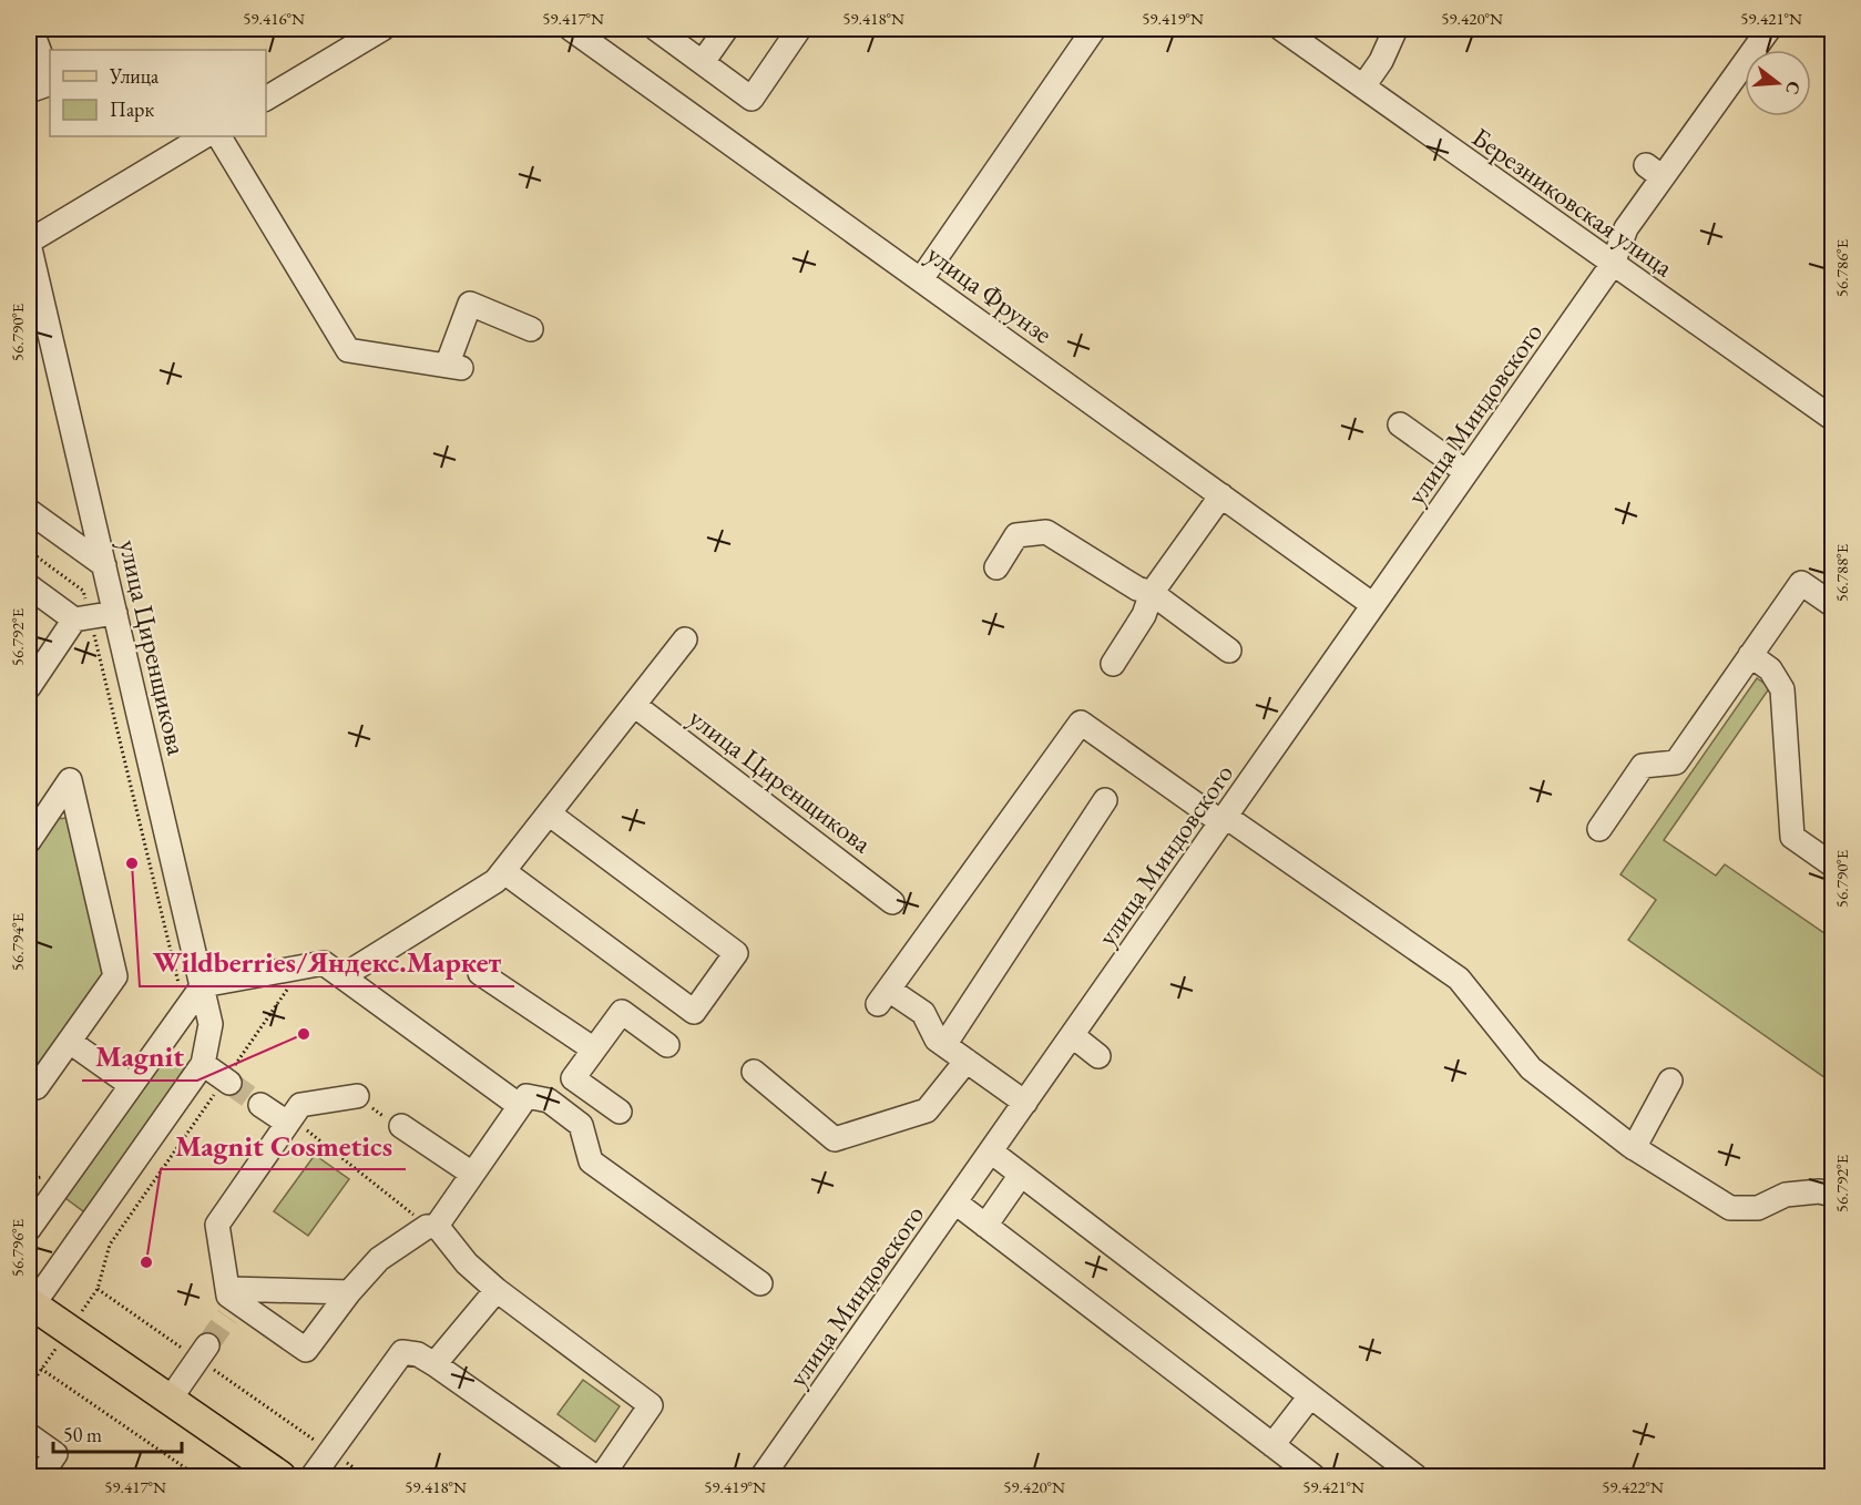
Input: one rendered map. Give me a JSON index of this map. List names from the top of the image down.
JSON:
{
  "streets": {
    "street": [
      "Березниковская улица",
      "улица Фрунзе",
      "улица Миндовского",
      "улица Циренщикова"
    ]
  },
  "crossings": [
    ["Березниковская улица", "улица Миндовского"],
    ["улица Фрунзе", "улица Миндовского"]
  ],
  "places": ["Wildberries/Яндекс.Маркет", "Magnit", "Magnit Cosmetics"],
  "legend": ["Улица", "Парк"],
  "scale_bar": "50 m",
  "north": "right",
  "coordinates": [
    "59.416°N",
    "59.417°N",
    "59.418°N",
    "59.419°N",
    "59.420°N",
    "59.421°N",
    "56.786°E",
    "56.790°E",
    "56.788°E",
    "56.792°E",
    "56.794°E",
    "56.796°E",
    "59.422°N"
  ]
}
